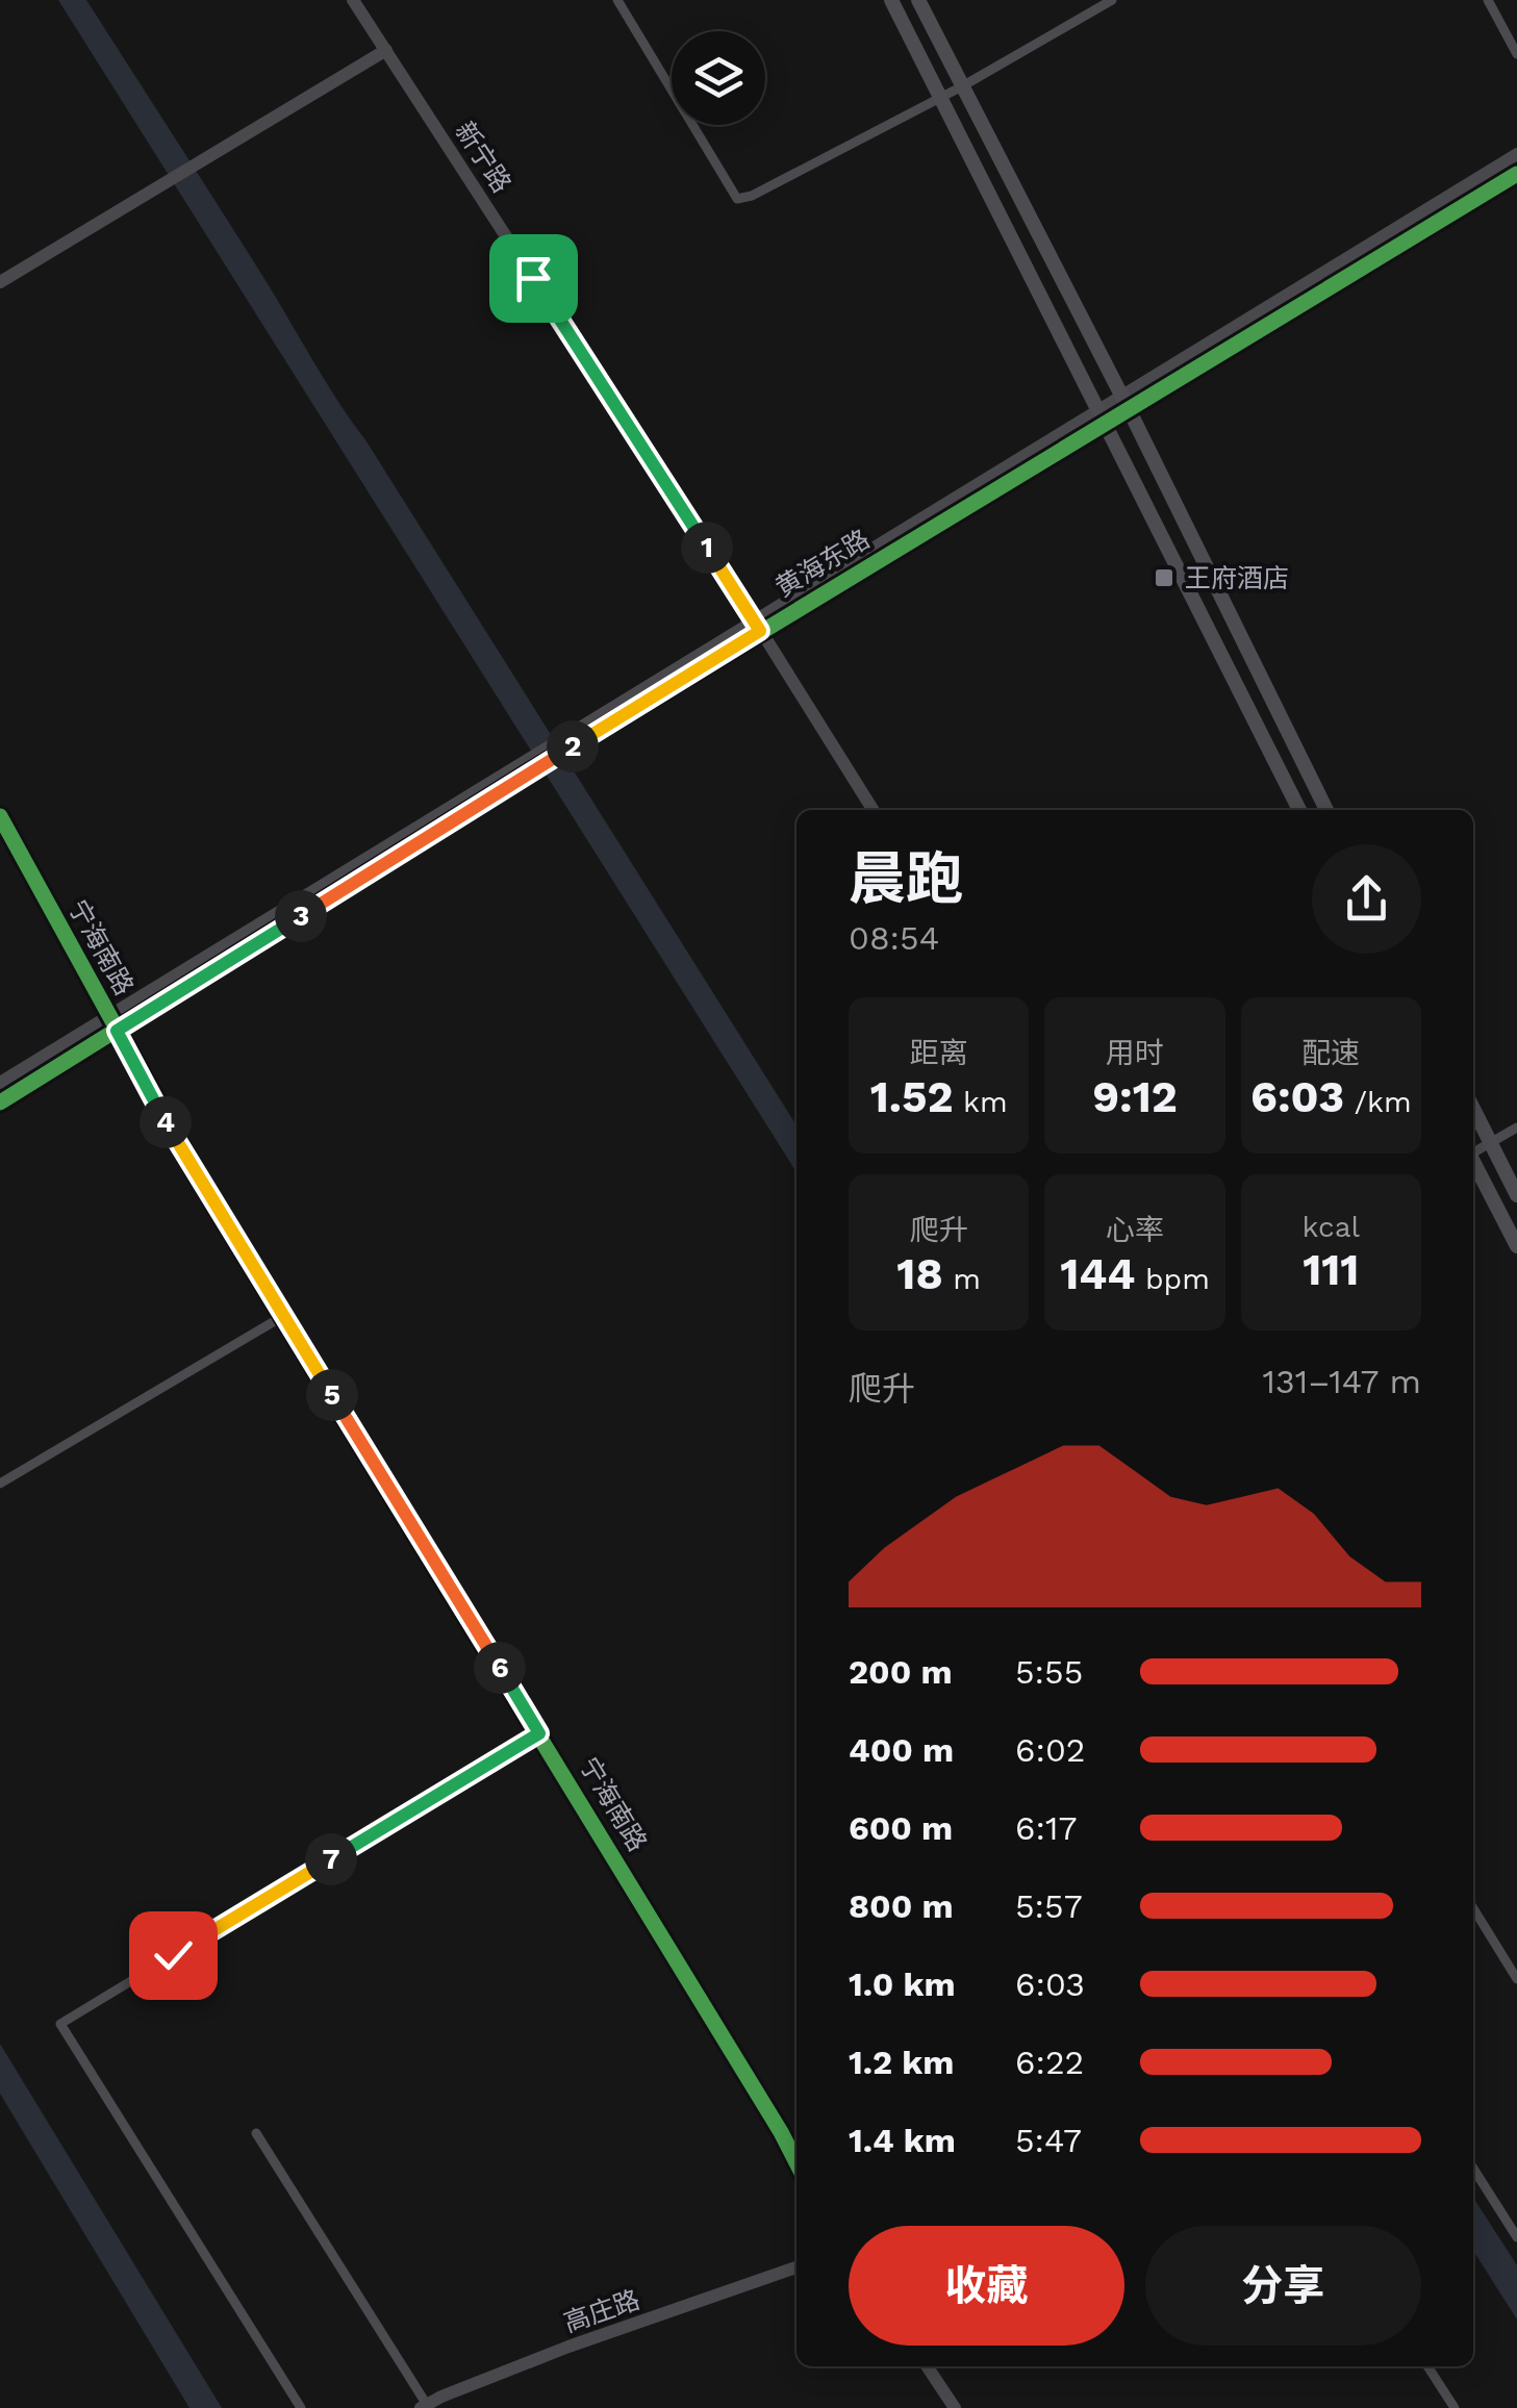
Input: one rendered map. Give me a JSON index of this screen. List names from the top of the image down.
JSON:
{
  "streets": {
    "street": [
      "新宁路",
      "黄海东路",
      "宁海南路",
      "高庄路"
    ]
  },
  "crossings": [
    ["新宁路", "黄海东路"],
    ["黄海东路", "宁海南路"]
  ],
  "places": {
    "transit": ["王府酒店"]
  },
  "page": {
    "pins": [
      "1",
      "2",
      "3",
      "4",
      "5",
      "6",
      "7"
    ],
    "heading": ["晨跑", "08:54"],
    "stats": [
      ["距离", "1.52 km"],
      ["用时", "9:12"],
      ["配速", "6:03 /km"],
      ["爬升", "18 m"],
      ["心率", "144 bpm"],
      ["kcal", "111"]
    ],
    "chart": ["爬升", "131–147 m"],
    "list": [
      {
        "name": "200 m",
        "note": "5:55"
      },
      {
        "name": "400 m",
        "note": "6:02"
      },
      {
        "name": "600 m",
        "note": "6:17"
      },
      {
        "name": "800 m",
        "note": "5:57"
      },
      {
        "name": "1.0 km",
        "note": "6:03"
      },
      {
        "name": "1.2 km",
        "note": "6:22"
      },
      {
        "name": "1.4 km",
        "note": "5:47"
      }
    ],
    "buttons": ["收藏", "分享"]
  }
}
